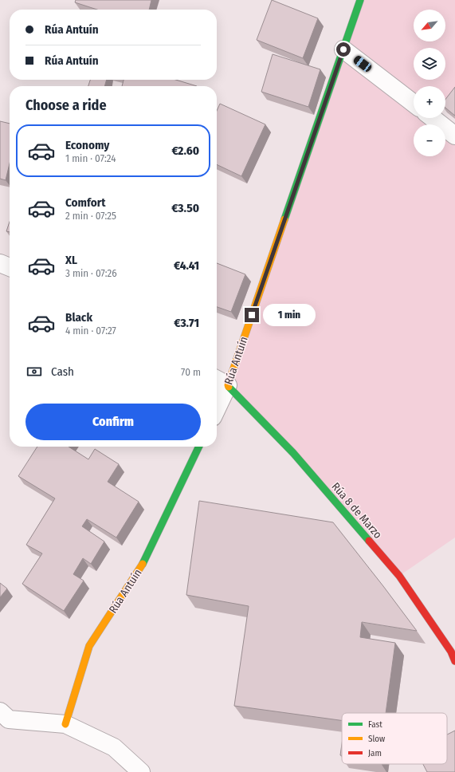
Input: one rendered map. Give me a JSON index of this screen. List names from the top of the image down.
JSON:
{
  "streets": {
    "street": ["Rúa Antuín", "Rúa 8 de Marzo"]
  },
  "crossings": [
    ["Rúa Antuín", "Rúa 8 de Marzo"]
  ],
  "legend": ["Fast", "Slow", "Jam"],
  "north": "bottom left",
  "page": {
    "map_buttons": ["+", "−"],
    "banner": ["Rúa Antuín", "Rúa Antuín"],
    "heading": "Choose a ride",
    "list": [
      {
        "name": "Economy",
        "note": "1 min · 07:24",
        "value": "€2.60"
      },
      {
        "name": "Comfort",
        "note": "2 min · 07:25",
        "value": "€3.50"
      },
      {
        "name": "XL",
        "note": "3 min · 07:26",
        "value": "€4.41"
      },
      {
        "name": "Black",
        "note": "4 min · 07:27",
        "value": "€3.71"
      }
    ],
    "bubble": "1 min",
    "pay": ["Cash", "70 m"],
    "buttons": "Confirm"
  }
}
